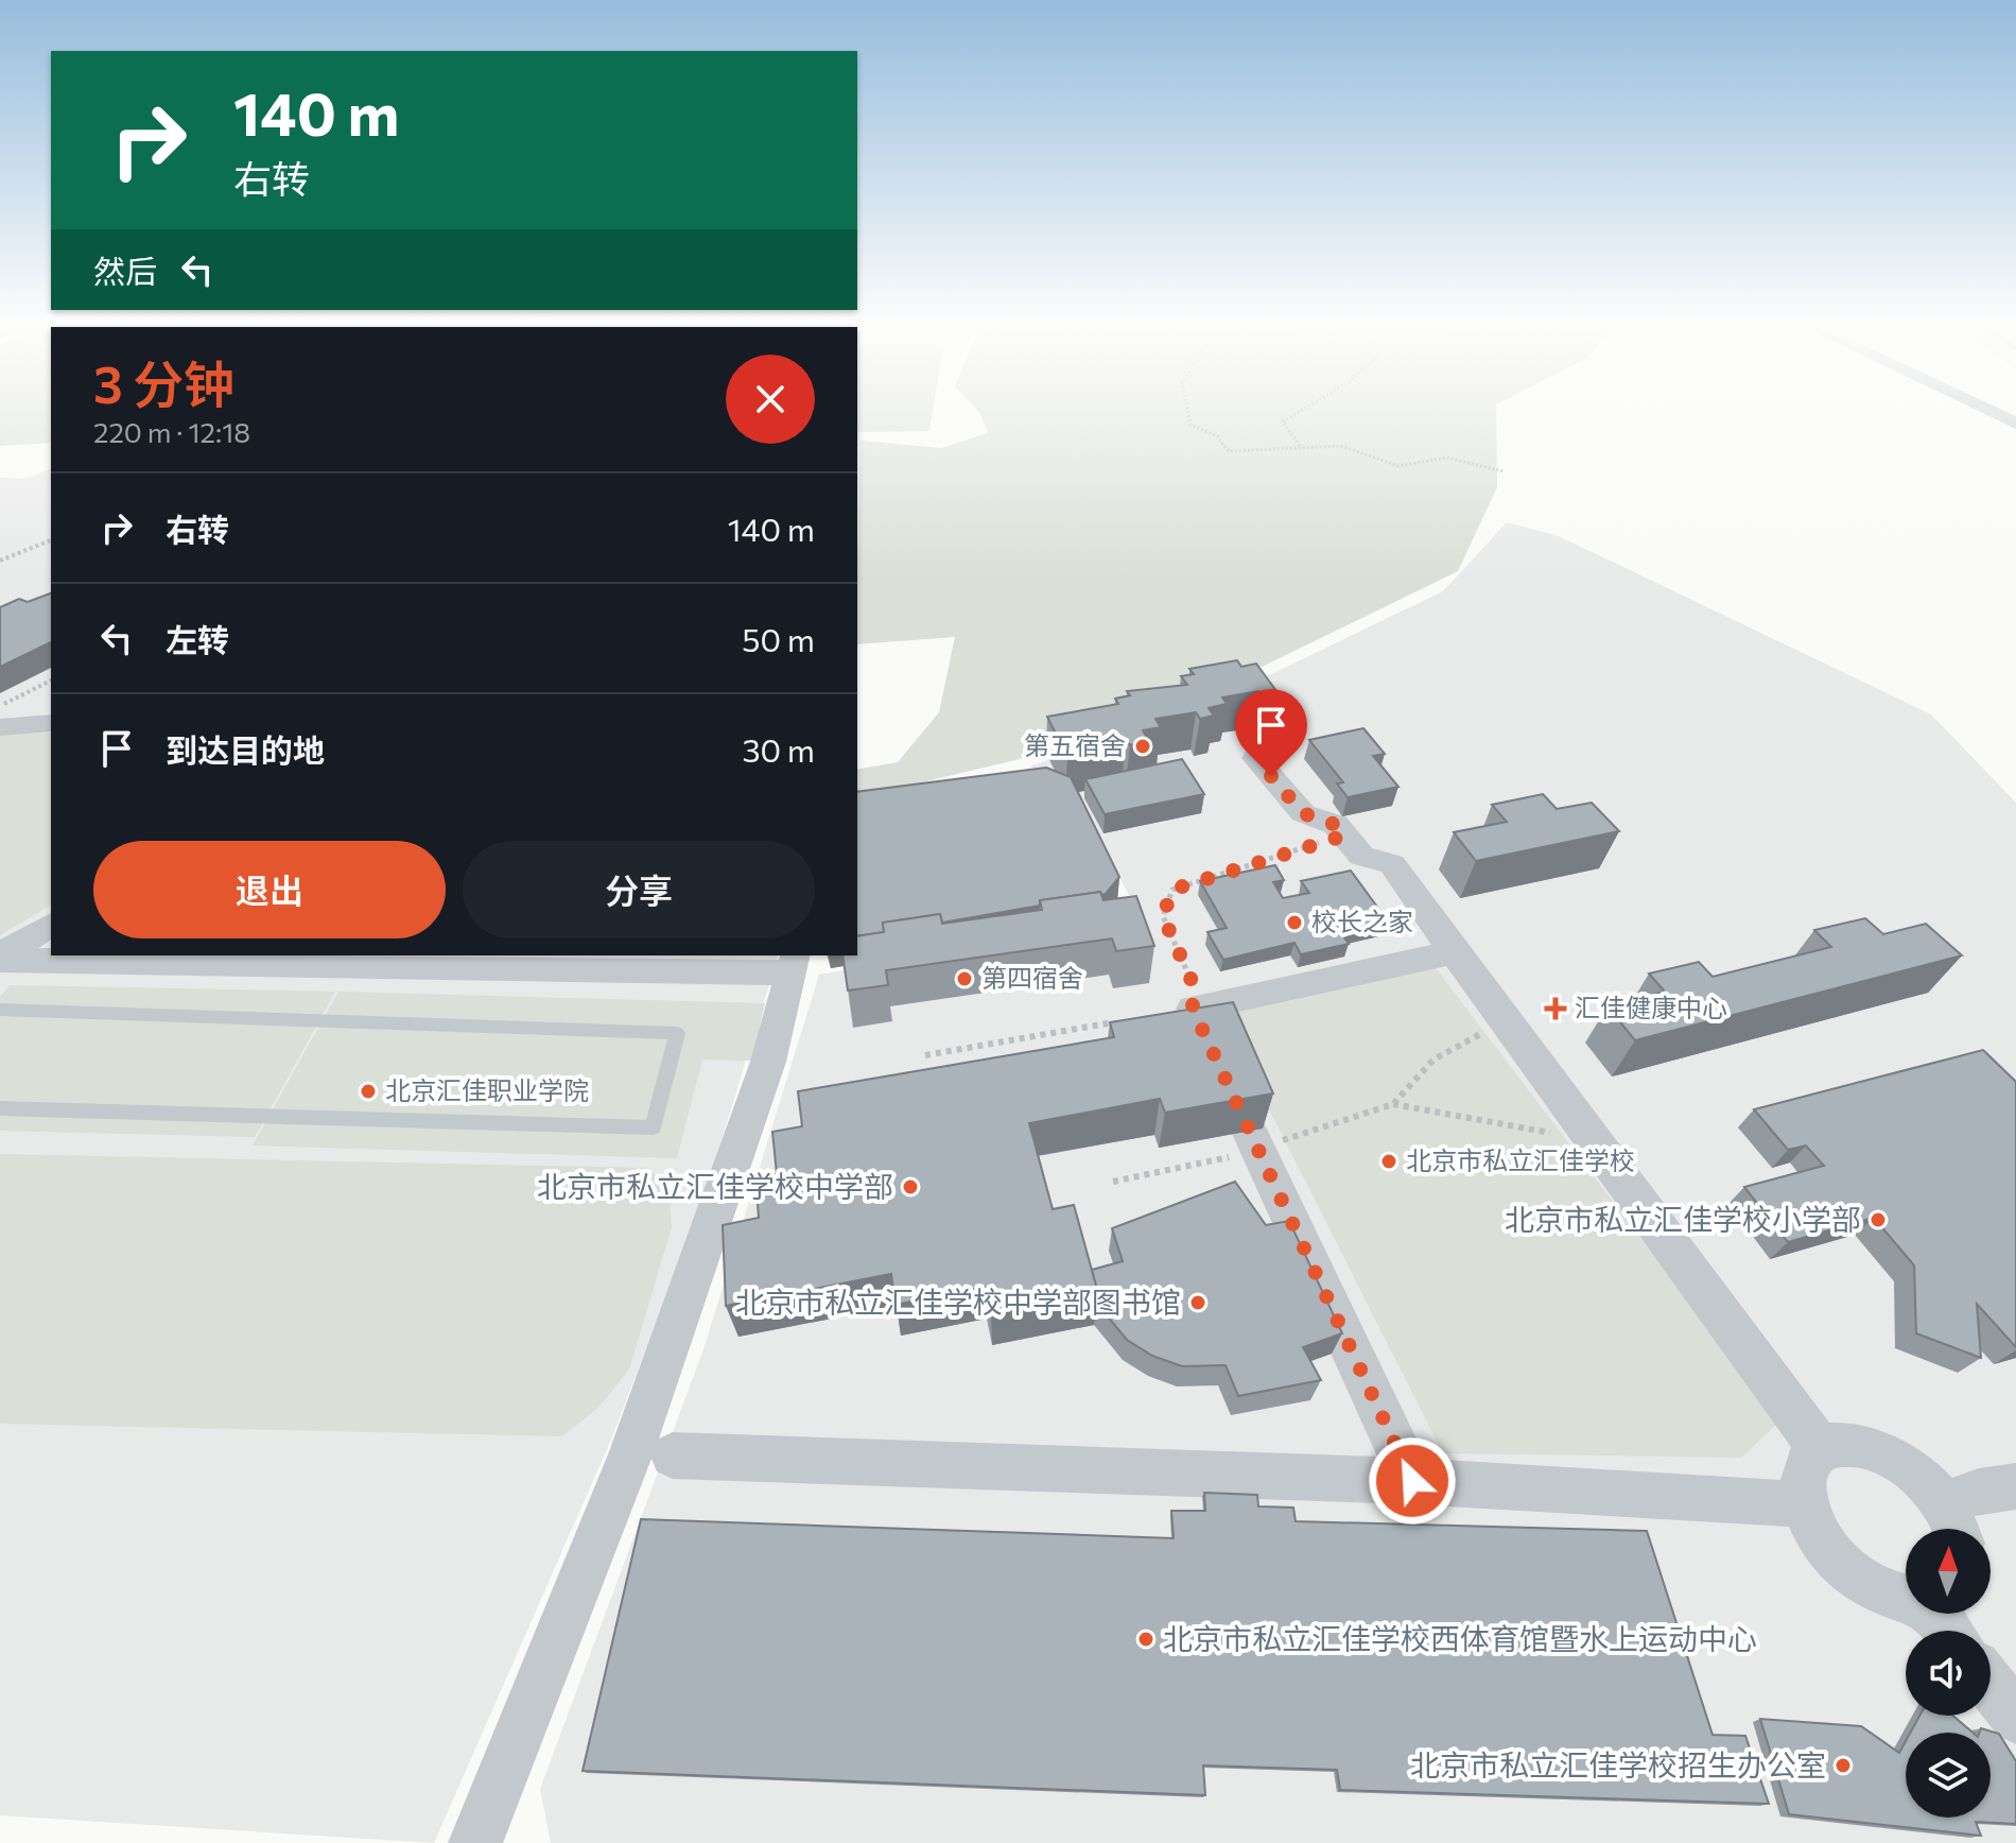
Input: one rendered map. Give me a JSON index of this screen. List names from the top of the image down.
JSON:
{
  "places": {
    "other": [
      "第五宿舍",
      "校长之家",
      "第四宿舍",
      "北京汇佳职业学院",
      "北京市私立汇佳学校",
      "北京市私立汇佳学校中学部",
      "北京市私立汇佳学校小学部",
      "北京市私立汇佳学校中学部图书馆",
      "北京市私立汇佳学校西体育馆暨水上运动中心",
      "北京市私立汇佳学校招生办公室"
    ],
    "health": ["汇佳健康中心"]
  },
  "north": "top",
  "page": {
    "turn": ["140 m", "右转"],
    "then": "然后",
    "heading": ["3 分钟", "220 m · 12:18"],
    "list": [
      {
        "name": "右转",
        "value": "140 m"
      },
      {
        "name": "左转",
        "value": "50 m"
      },
      {
        "name": "到达目的地",
        "value": "30 m"
      }
    ],
    "buttons": ["退出", "分享"]
  }
}
